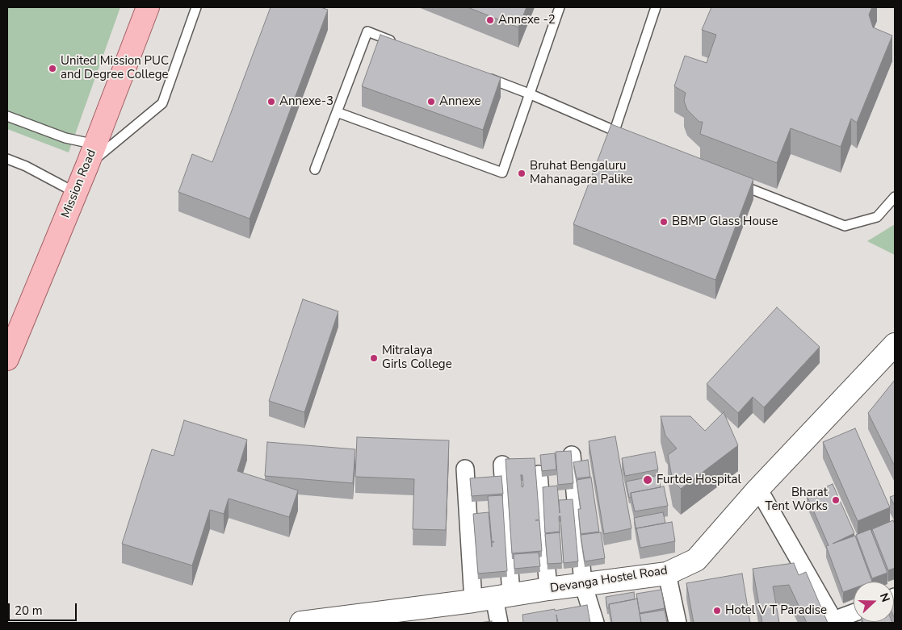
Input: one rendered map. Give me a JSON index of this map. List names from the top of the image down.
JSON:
{
  "streets": {
    "main road": ["Mission Road", "Devanga Hostel Road"]
  },
  "places": [
    "Annexe -2",
    "United Mission PUC and Degree College",
    "Annexe-3",
    "Annexe",
    "Bruhat Bengaluru Mahanagara Palike",
    "BBMP Glass House",
    "Mitralaya Girls College",
    "Furtde Hospital",
    "Bharat Tent Works",
    "Hotel V T Paradise"
  ],
  "scale_bar": "20 m",
  "north": "right"
}
